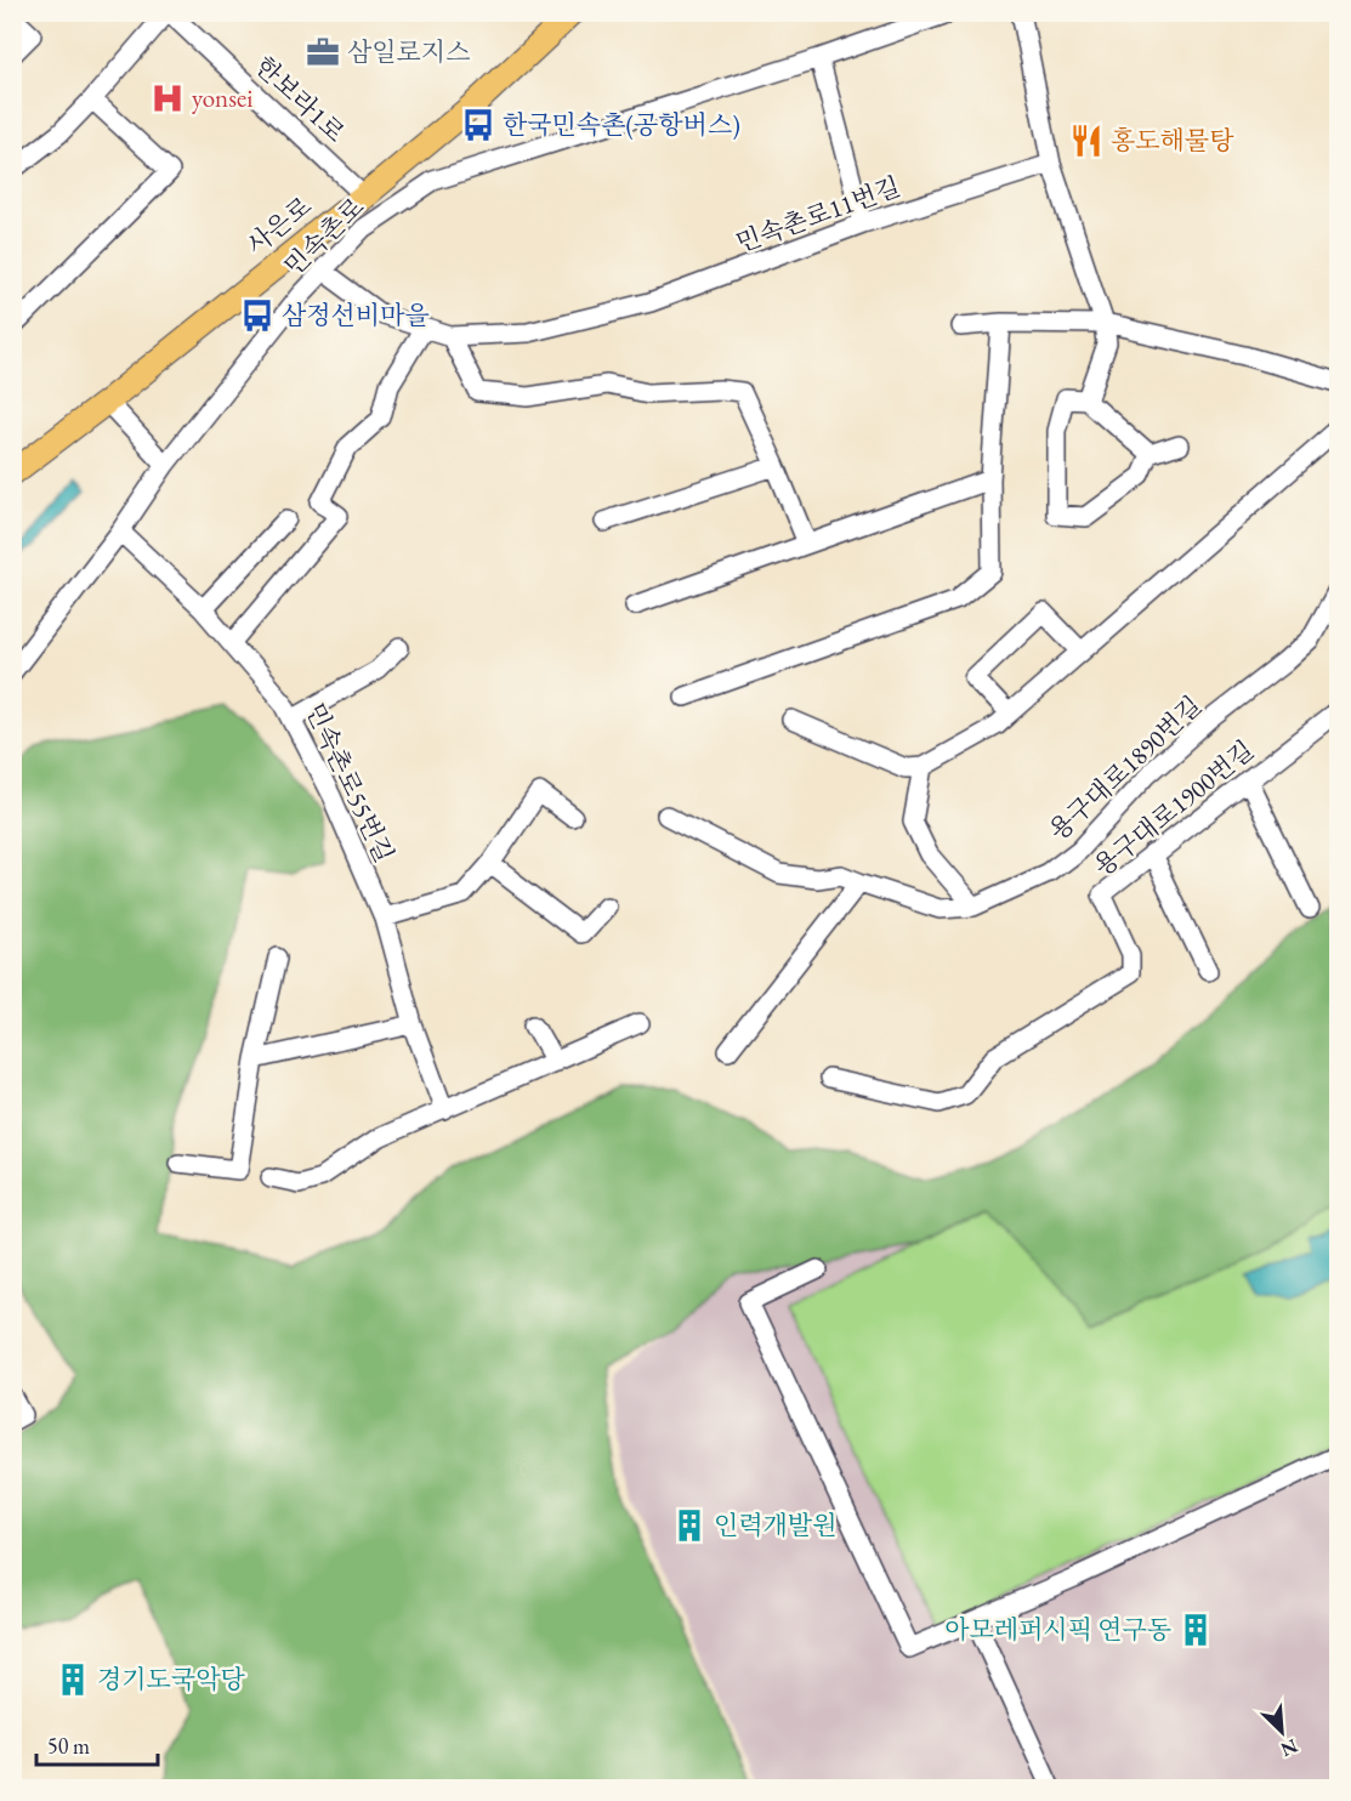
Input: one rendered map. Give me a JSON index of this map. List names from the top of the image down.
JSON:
{
  "streets": {
    "main road": ["사은로"],
    "street": [
      "한보라1로",
      "민속촌로11번길",
      "민속촌로",
      "용구대로1890번길",
      "민속촌로55번길",
      "용구대로1900번길"
    ]
  },
  "crossings": [
    ["한보라1로", "사은로"],
    ["민속촌로11번길", "민속촌로"],
    ["민속촌로", "민속촌로55번길"]
  ],
  "places": {
    "office": ["삼일로지스"],
    "hospital": ["yonsei"],
    "bus stop": ["한국민속촌(공항버스)", "삼정선비마을"],
    "restaurant": ["홍도해물탕"],
    "building": ["인력개발원", "아모레퍼시픽 연구동", "경기도국악당"]
  },
  "scale_bar": "50 m",
  "north": "bottom right"
}
